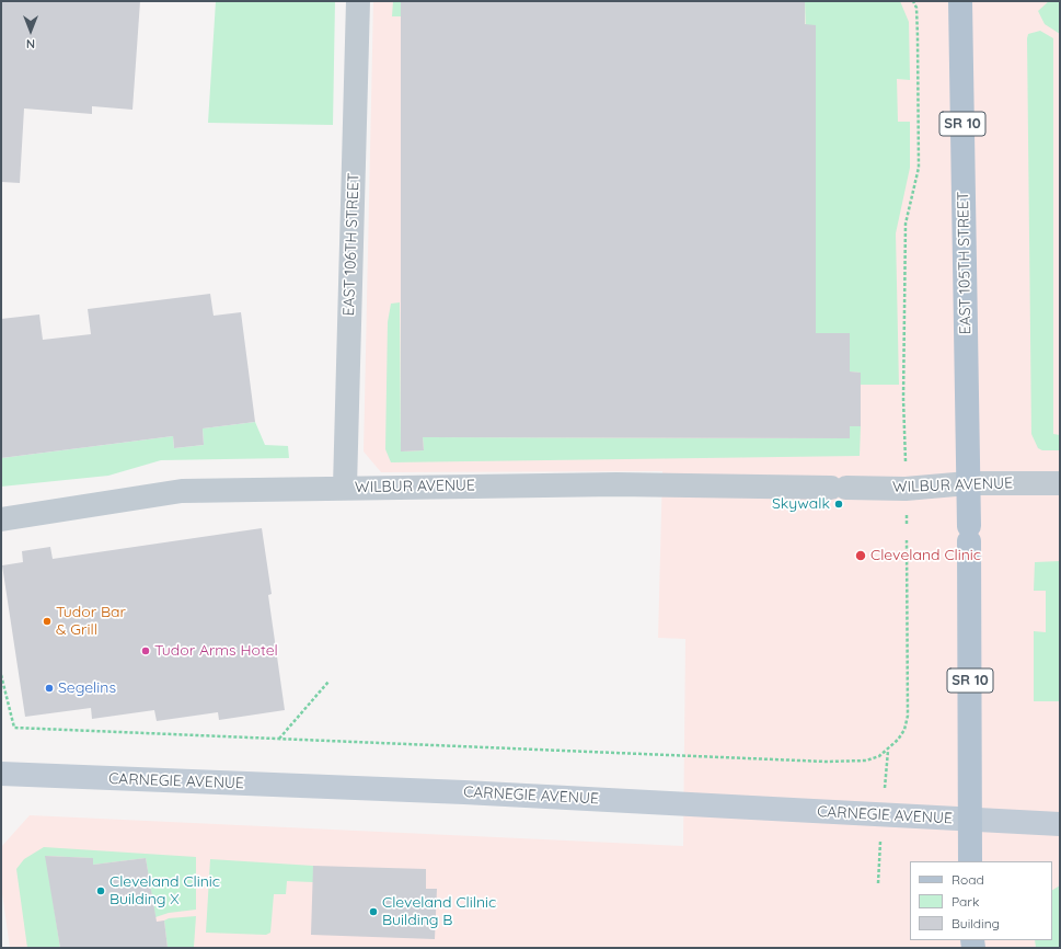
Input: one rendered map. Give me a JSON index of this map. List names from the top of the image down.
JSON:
{
  "streets": {
    "main road": ["SR 10", "EAST 105TH STREET", "CARNEGIE AVENUE"],
    "street": ["EAST 106TH STREET", "WILBUR AVENUE"]
  },
  "crossings": [
    ["EAST 106TH STREET", "WILBUR AVENUE"],
    ["EAST 105TH STREET", "WILBUR AVENUE"],
    ["EAST 105TH STREET", "CARNEGIE AVENUE"]
  ],
  "places": [
    "Skywalk",
    "Cleveland Clinic",
    "Tudor Bar & Grill",
    "Tudor Arms Hotel",
    "Segelins",
    "Cleveland Clinic Building X",
    "Cleveland Clilnic Building B"
  ],
  "legend": ["Road", "Park", "Building"],
  "north": "bottom"
}
